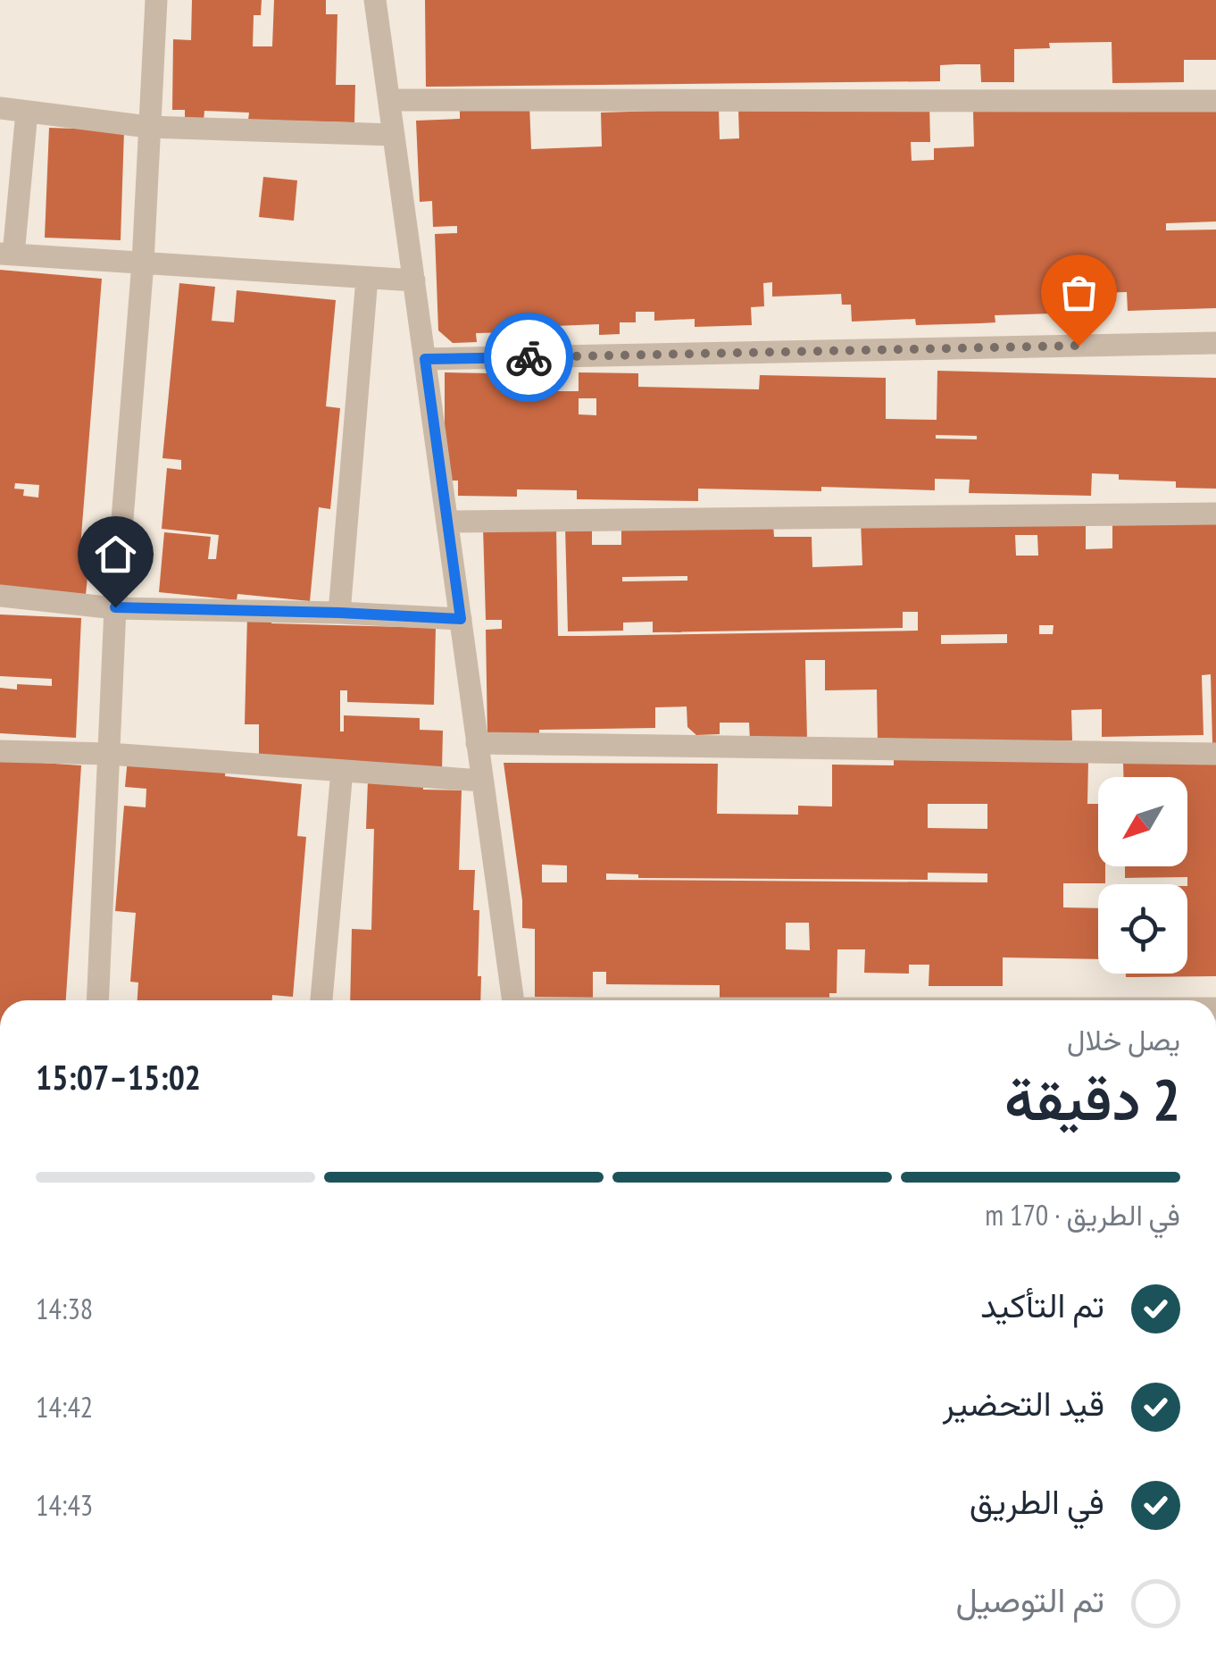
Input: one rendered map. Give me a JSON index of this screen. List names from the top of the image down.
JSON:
{
  "north": "bottom left",
  "page": {
    "heading": ["2 دقيقة", "يصل خلال", "15:02–15:07"],
    "bar": "في الطريق · 170 m",
    "list": [
      ["تم التأكيد", "14:38"],
      ["قيد التحضير", "14:42"],
      ["في الطريق", "14:43"],
      "تم التوصيل"
    ]
  }
}
